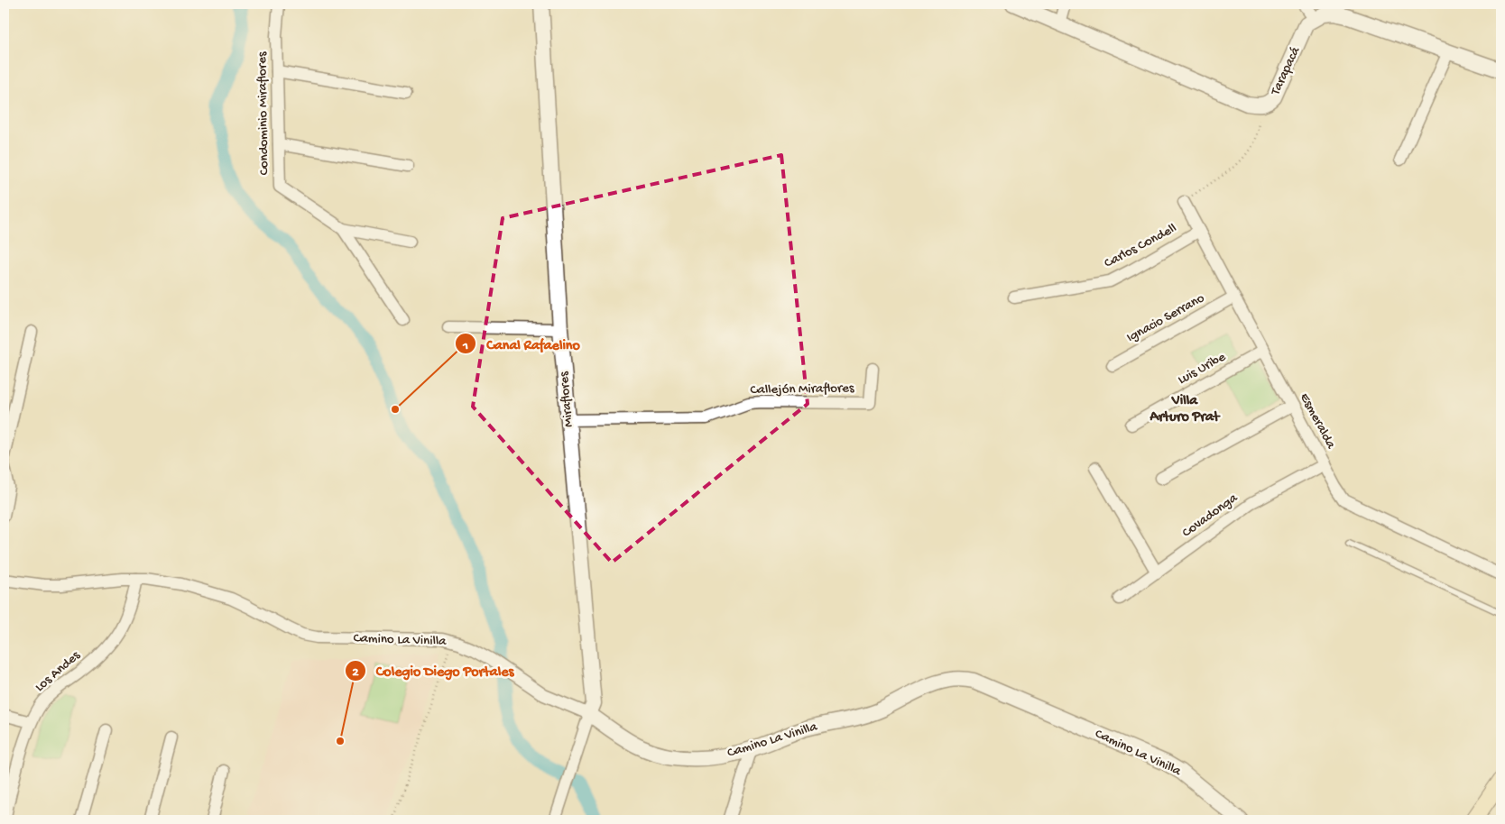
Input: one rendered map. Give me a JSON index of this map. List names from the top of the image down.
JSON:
{
  "streets": {
    "street": [
      "Tarapacá",
      "Condominio Miraflores",
      "Carlos Condell",
      "Ignacio Serrano",
      "Luis Uribe",
      "Callejón Miraflores",
      "Miraflores",
      "Esmeralda",
      "Covadonga",
      "Camino La Vinilla",
      "Los Andes"
    ]
  },
  "crossings": [
    ["Carlos Condell", "Esmeralda"],
    ["Ignacio Serrano", "Esmeralda"],
    ["Luis Uribe", "Esmeralda"],
    ["Callejón Miraflores", "Miraflores"],
    ["Miraflores", "Camino La Vinilla"],
    ["Esmeralda", "Covadonga"],
    ["Camino La Vinilla", "Los Andes"]
  ],
  "districts": ["Villa Arturo Prat"],
  "places": ["Canal Rafaelino", "Colegio Diego Portales"]
}
